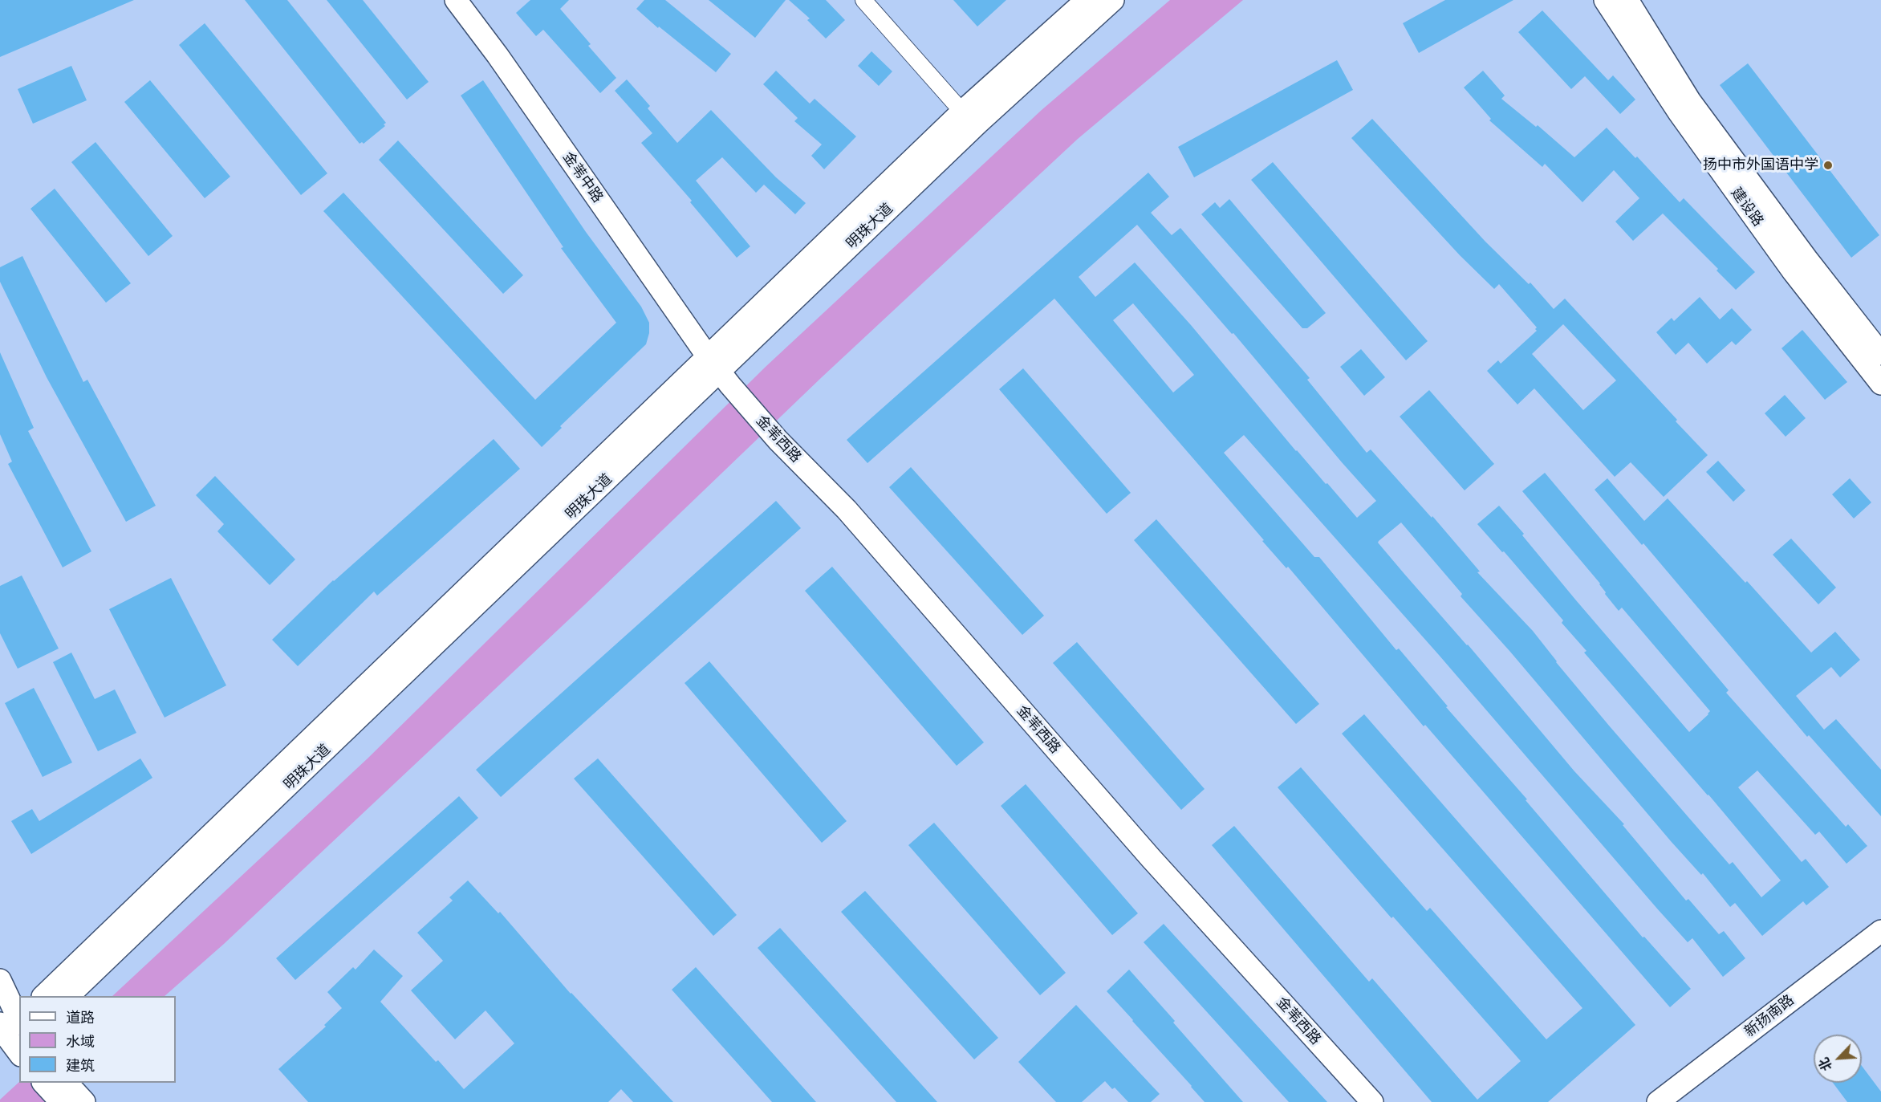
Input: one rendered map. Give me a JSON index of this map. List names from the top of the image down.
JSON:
{
  "streets": {
    "main road": [
      "金苇中路",
      "建设路",
      "明珠大道",
      "金苇西路",
      "新扬南路"
    ]
  },
  "crossings": [
    ["金苇中路", "明珠大道"],
    ["金苇中路", "金苇西路"],
    ["明珠大道", "金苇西路"]
  ],
  "places": ["扬中市外国语中学"],
  "legend": ["道路", "水域", "建筑"],
  "north": "bottom left"
}
